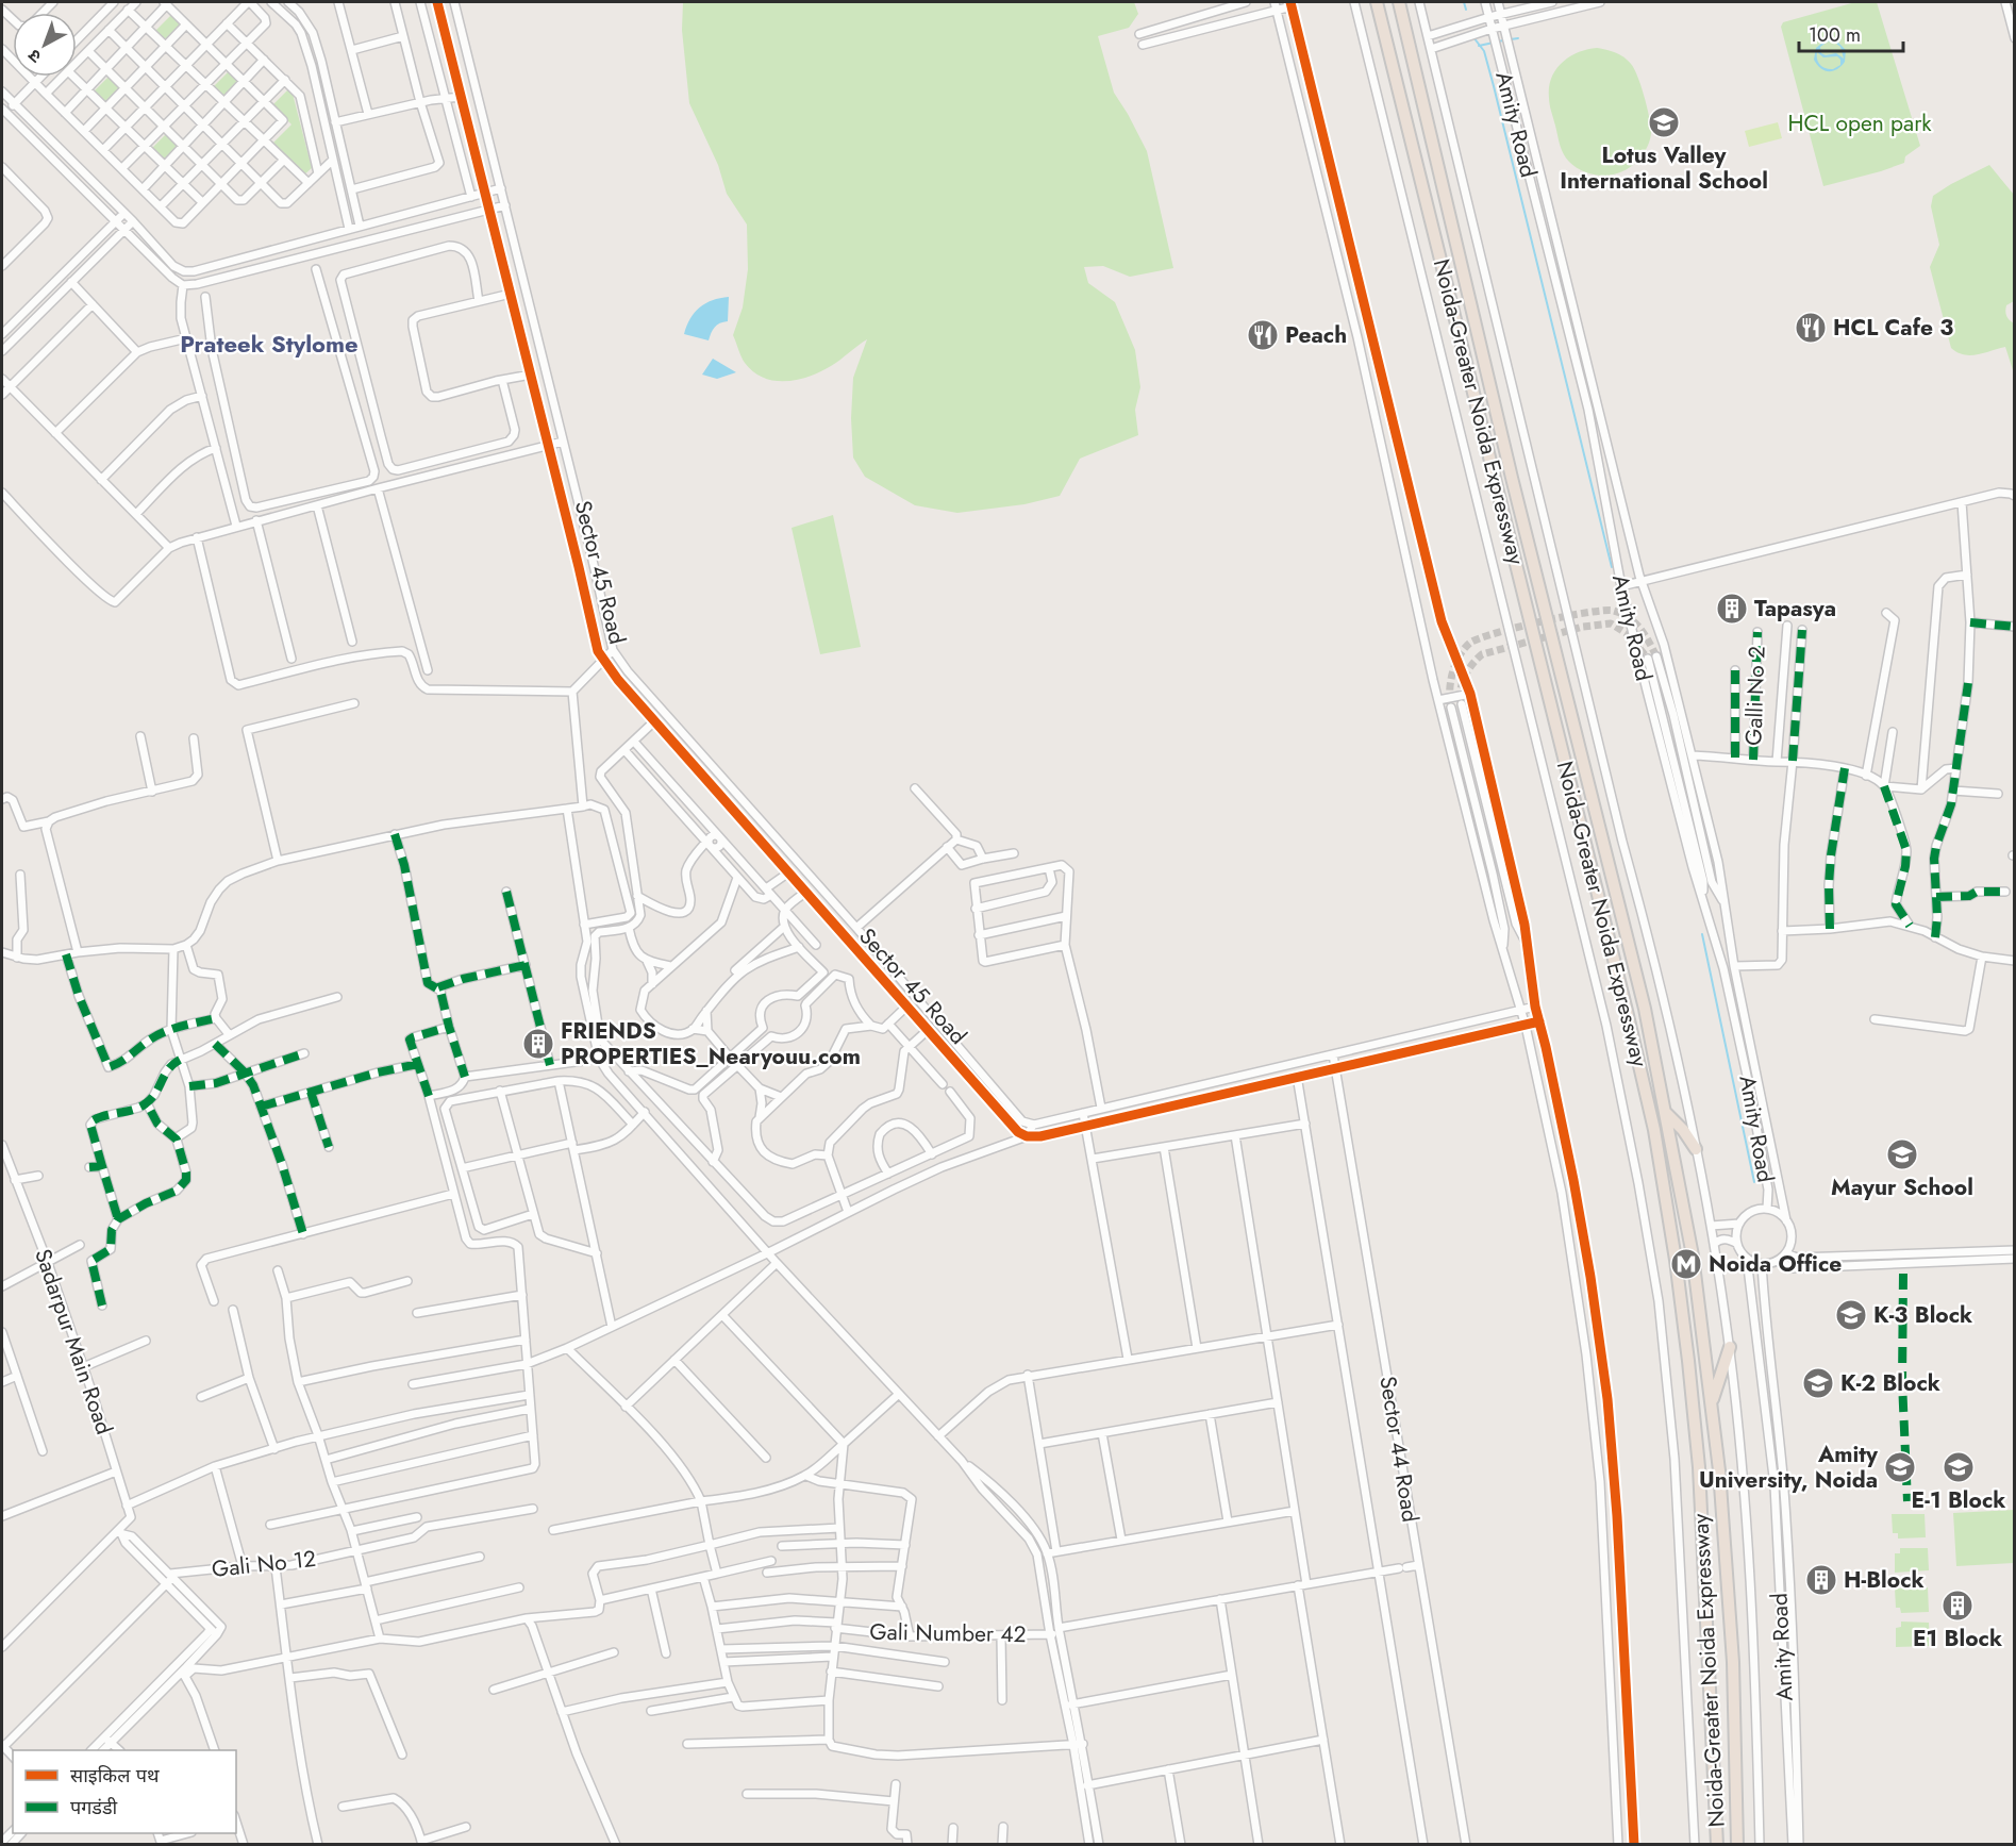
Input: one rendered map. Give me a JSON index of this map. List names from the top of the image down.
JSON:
{
  "streets": {
    "highway": ["Noida-Greater Noida Expressway"],
    "street": [
      "Amity Road",
      "Sector 45 Road",
      "Galli No 2",
      "Sadarpur Main Road",
      "Sector 44 Road",
      "Gali No 12",
      "Gali Number 42"
    ]
  },
  "crossings": [
    ["Sector 44 Road", "Gali Number 42"]
  ],
  "districts": ["Prateek Stylome"],
  "parks": ["HCL open park"],
  "places": {
    "school or university": [
      "Lotus Valley International School",
      "Mayur School",
      "K-3 Block",
      "K-2 Block",
      "Amity University, Noida",
      "E-1 Block"
    ],
    "restaurant": ["HCL Cafe 3", "Peach"],
    "building": [
      "Tapasya",
      "FRIENDS PROPERTIES_Nearyouu.com",
      "H-Block",
      "E1 Block"
    ],
    "metro station": ["Noida Office"]
  },
  "legend": ["साइकिल पथ", "पगडंडी"],
  "scale_bar": "100 m",
  "north": "bottom left"
}
